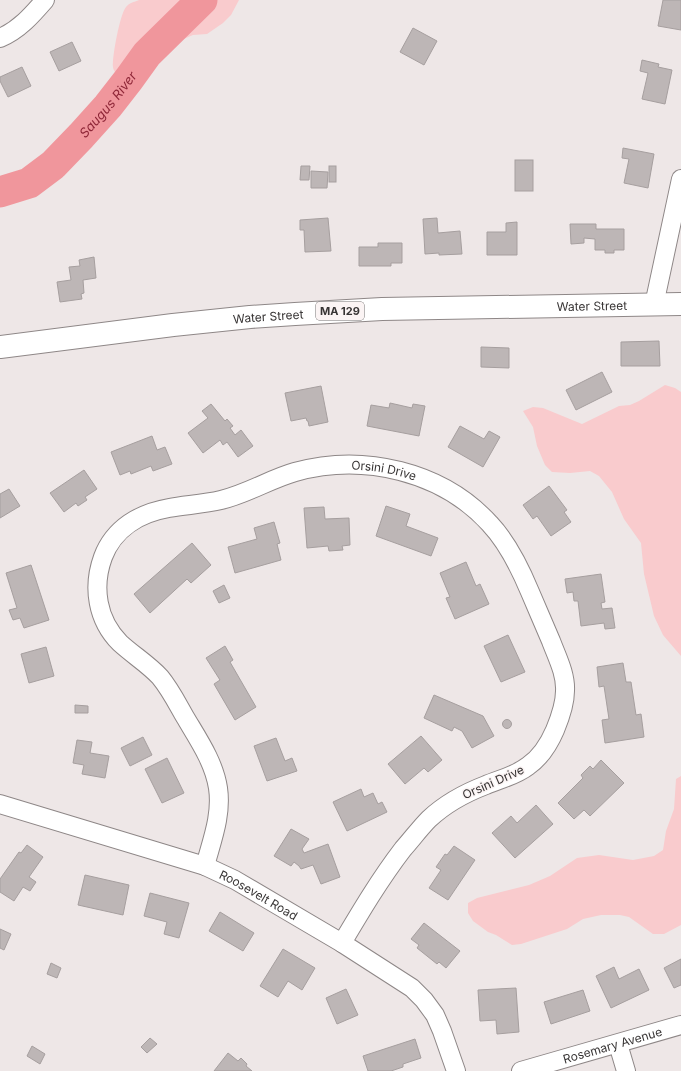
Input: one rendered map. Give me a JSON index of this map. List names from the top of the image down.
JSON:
{
  "streets": {
    "main road": ["Water Street", "MA 129"],
    "street": ["Orsini Drive", "Roosevelt Road", "Rosemary Avenue"]
  },
  "crossings": [
    ["Orsini Drive", "Roosevelt Road"]
  ],
  "water": ["Saugus River"]
}
